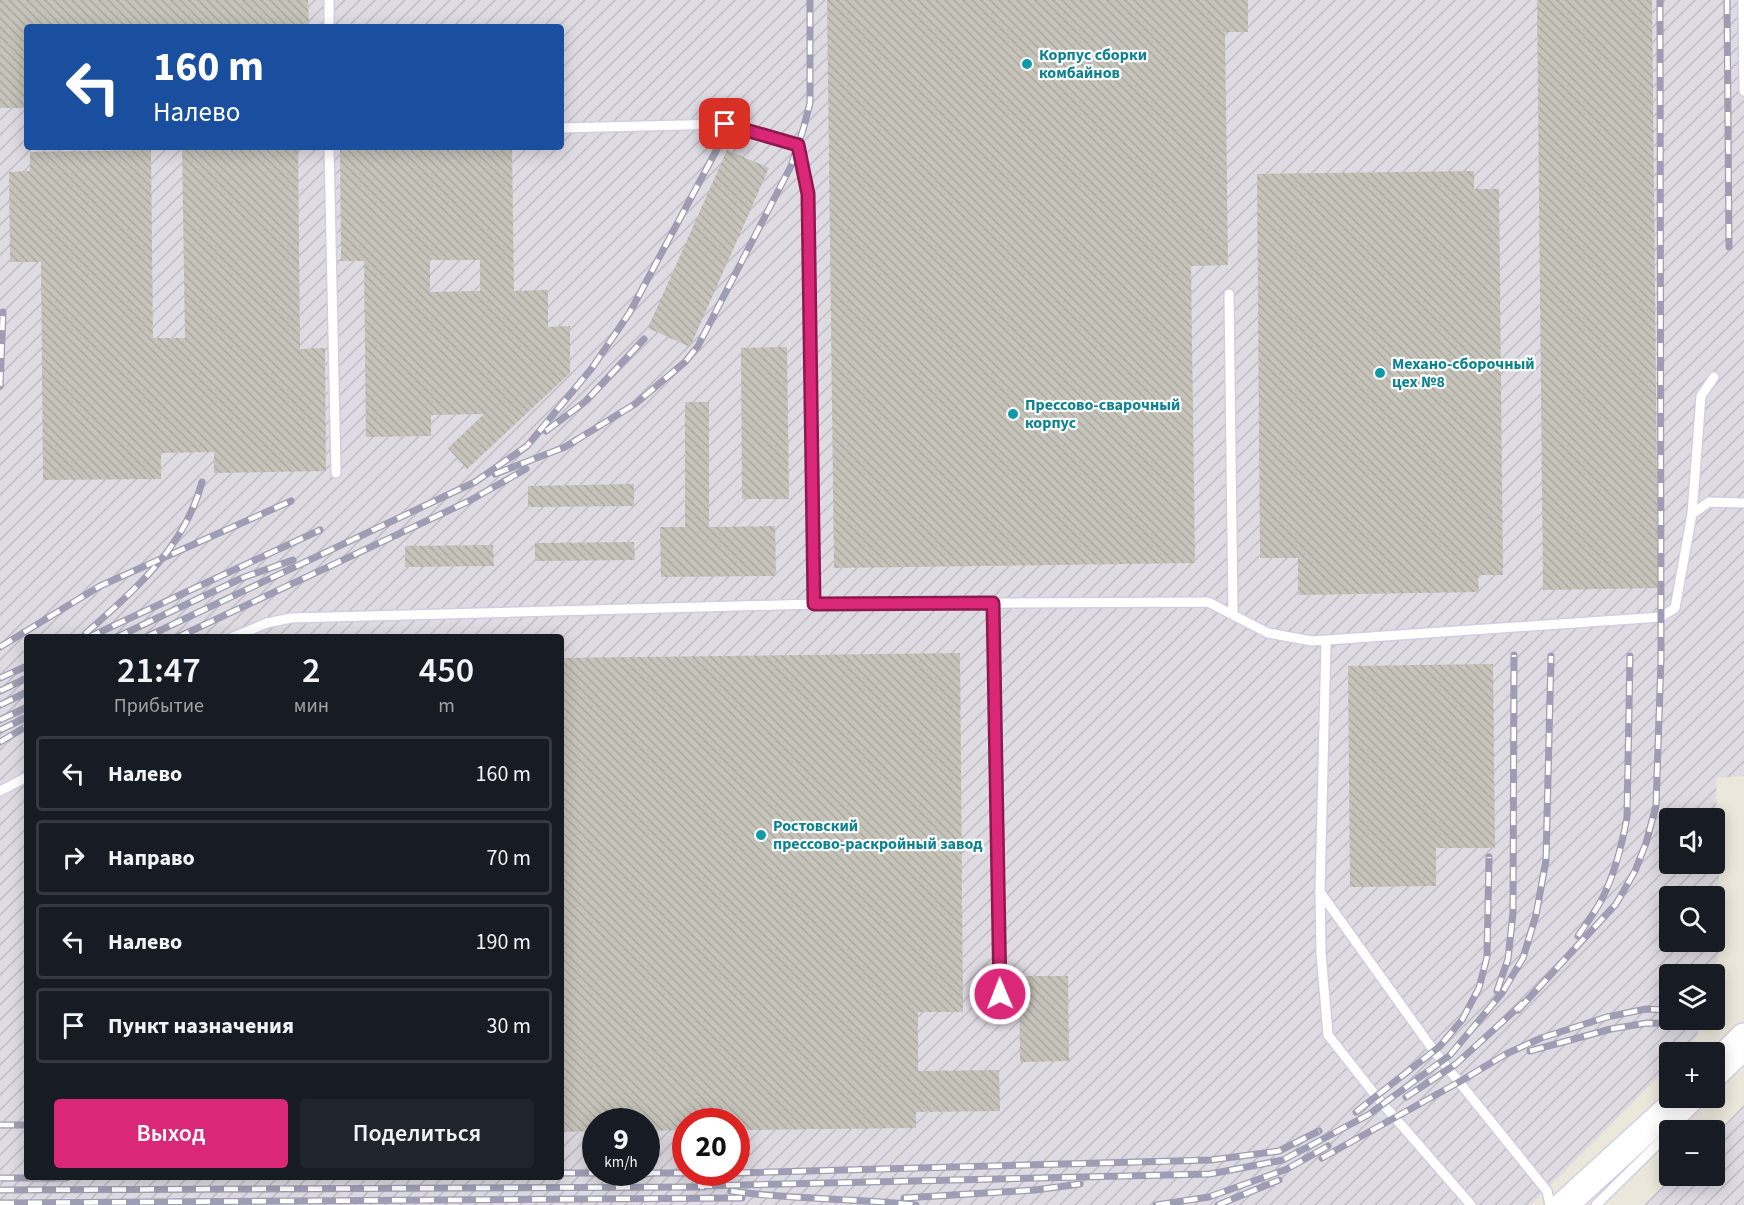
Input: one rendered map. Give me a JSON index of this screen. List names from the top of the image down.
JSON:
{
  "places": [
    "Корпус сборки комбайнов",
    "Механо-сборочный цех №8",
    "Прессово-сварочный корпус",
    "Ростовский прессово-раскройный завод"
  ],
  "page": {
    "turn": ["160 m", "Налево"],
    "eta": [
      "21:47",
      "Прибытие",
      "2",
      "мин",
      "450",
      "m"
    ],
    "list": [
      {
        "name": "Налево",
        "value": "160 m"
      },
      {
        "name": "Направо",
        "value": "70 m"
      },
      {
        "name": "Налево",
        "value": "190 m"
      },
      {
        "name": "Пункт назначения",
        "value": "30 m"
      }
    ],
    "map_buttons": ["+", "−"],
    "buttons": ["Выход", "Поделиться"],
    "speed": "9 km/h",
    "limit": "20"
  }
}
